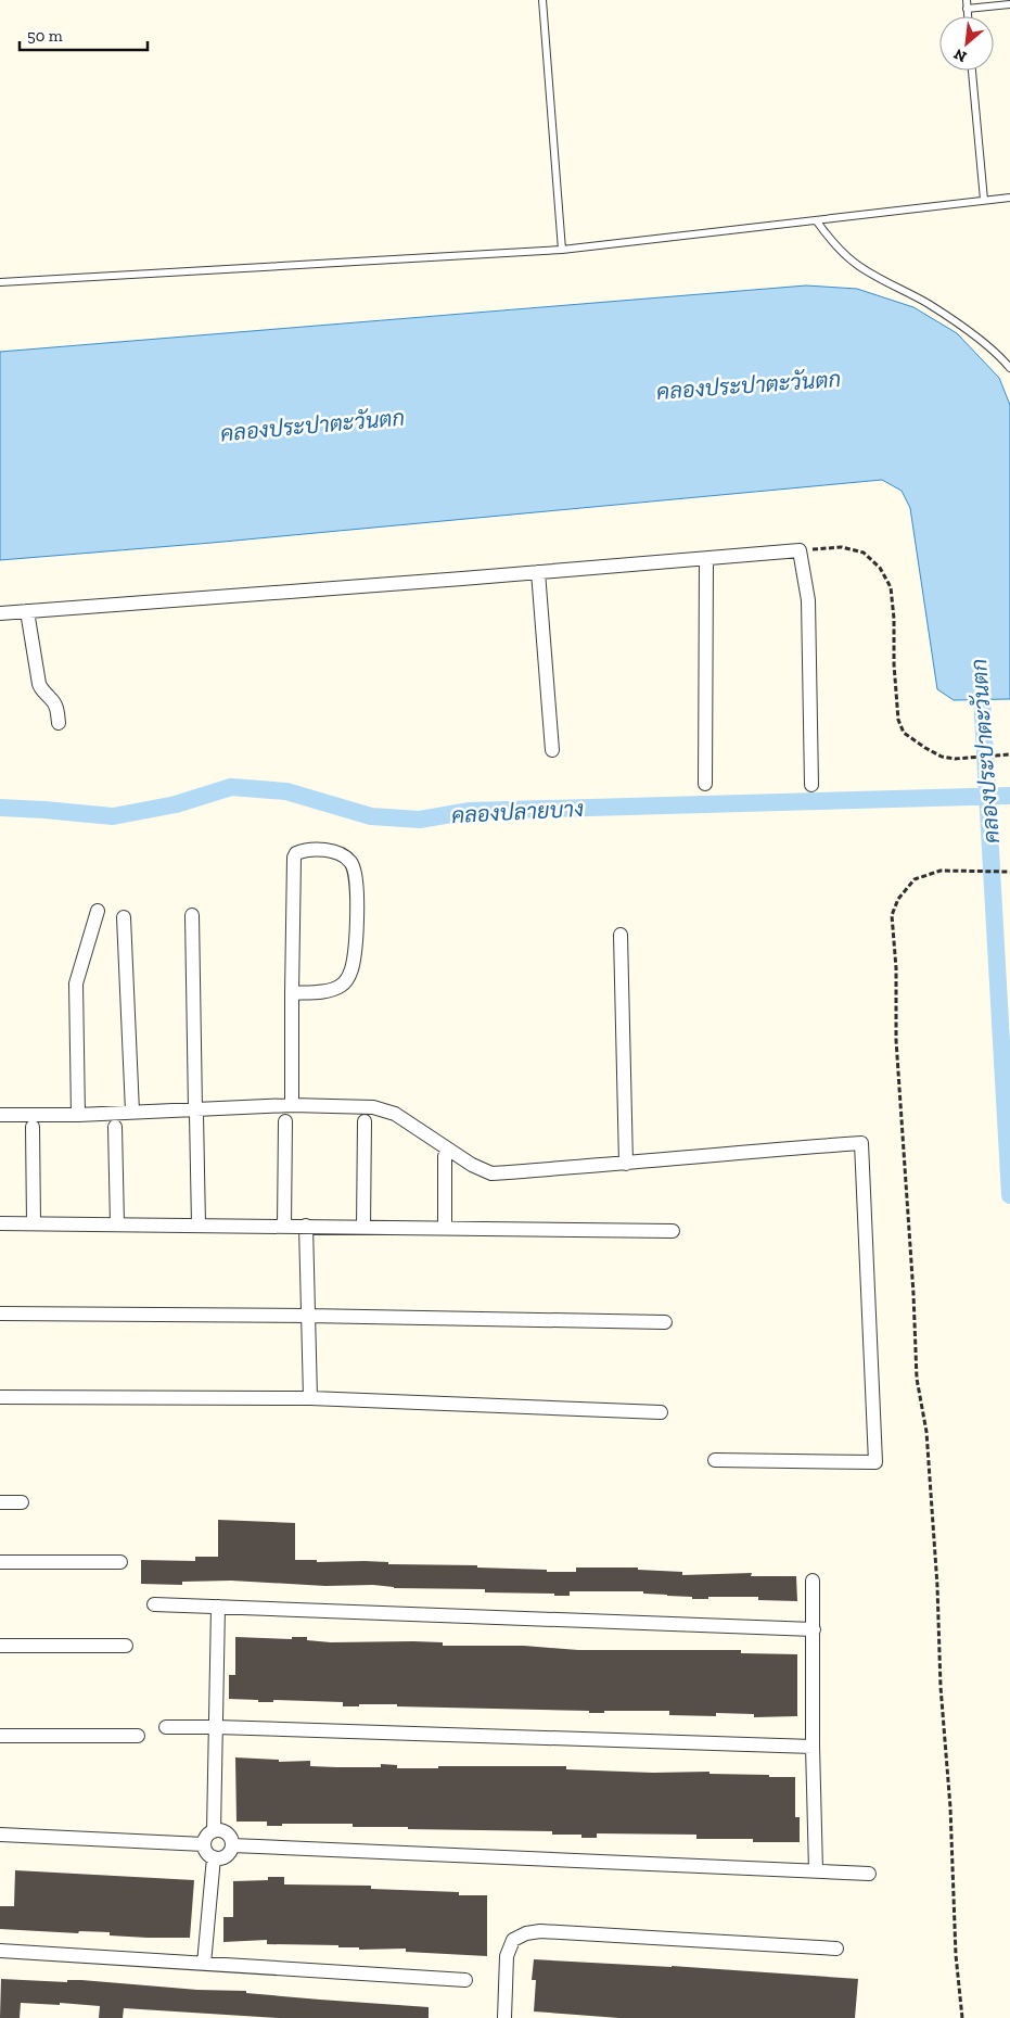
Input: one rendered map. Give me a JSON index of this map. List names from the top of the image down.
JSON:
{
  "water": ["คลองประปาตะวันตก", "คลองปลายบาง"],
  "scale_bar": "50 m",
  "north": "bottom left"
}
